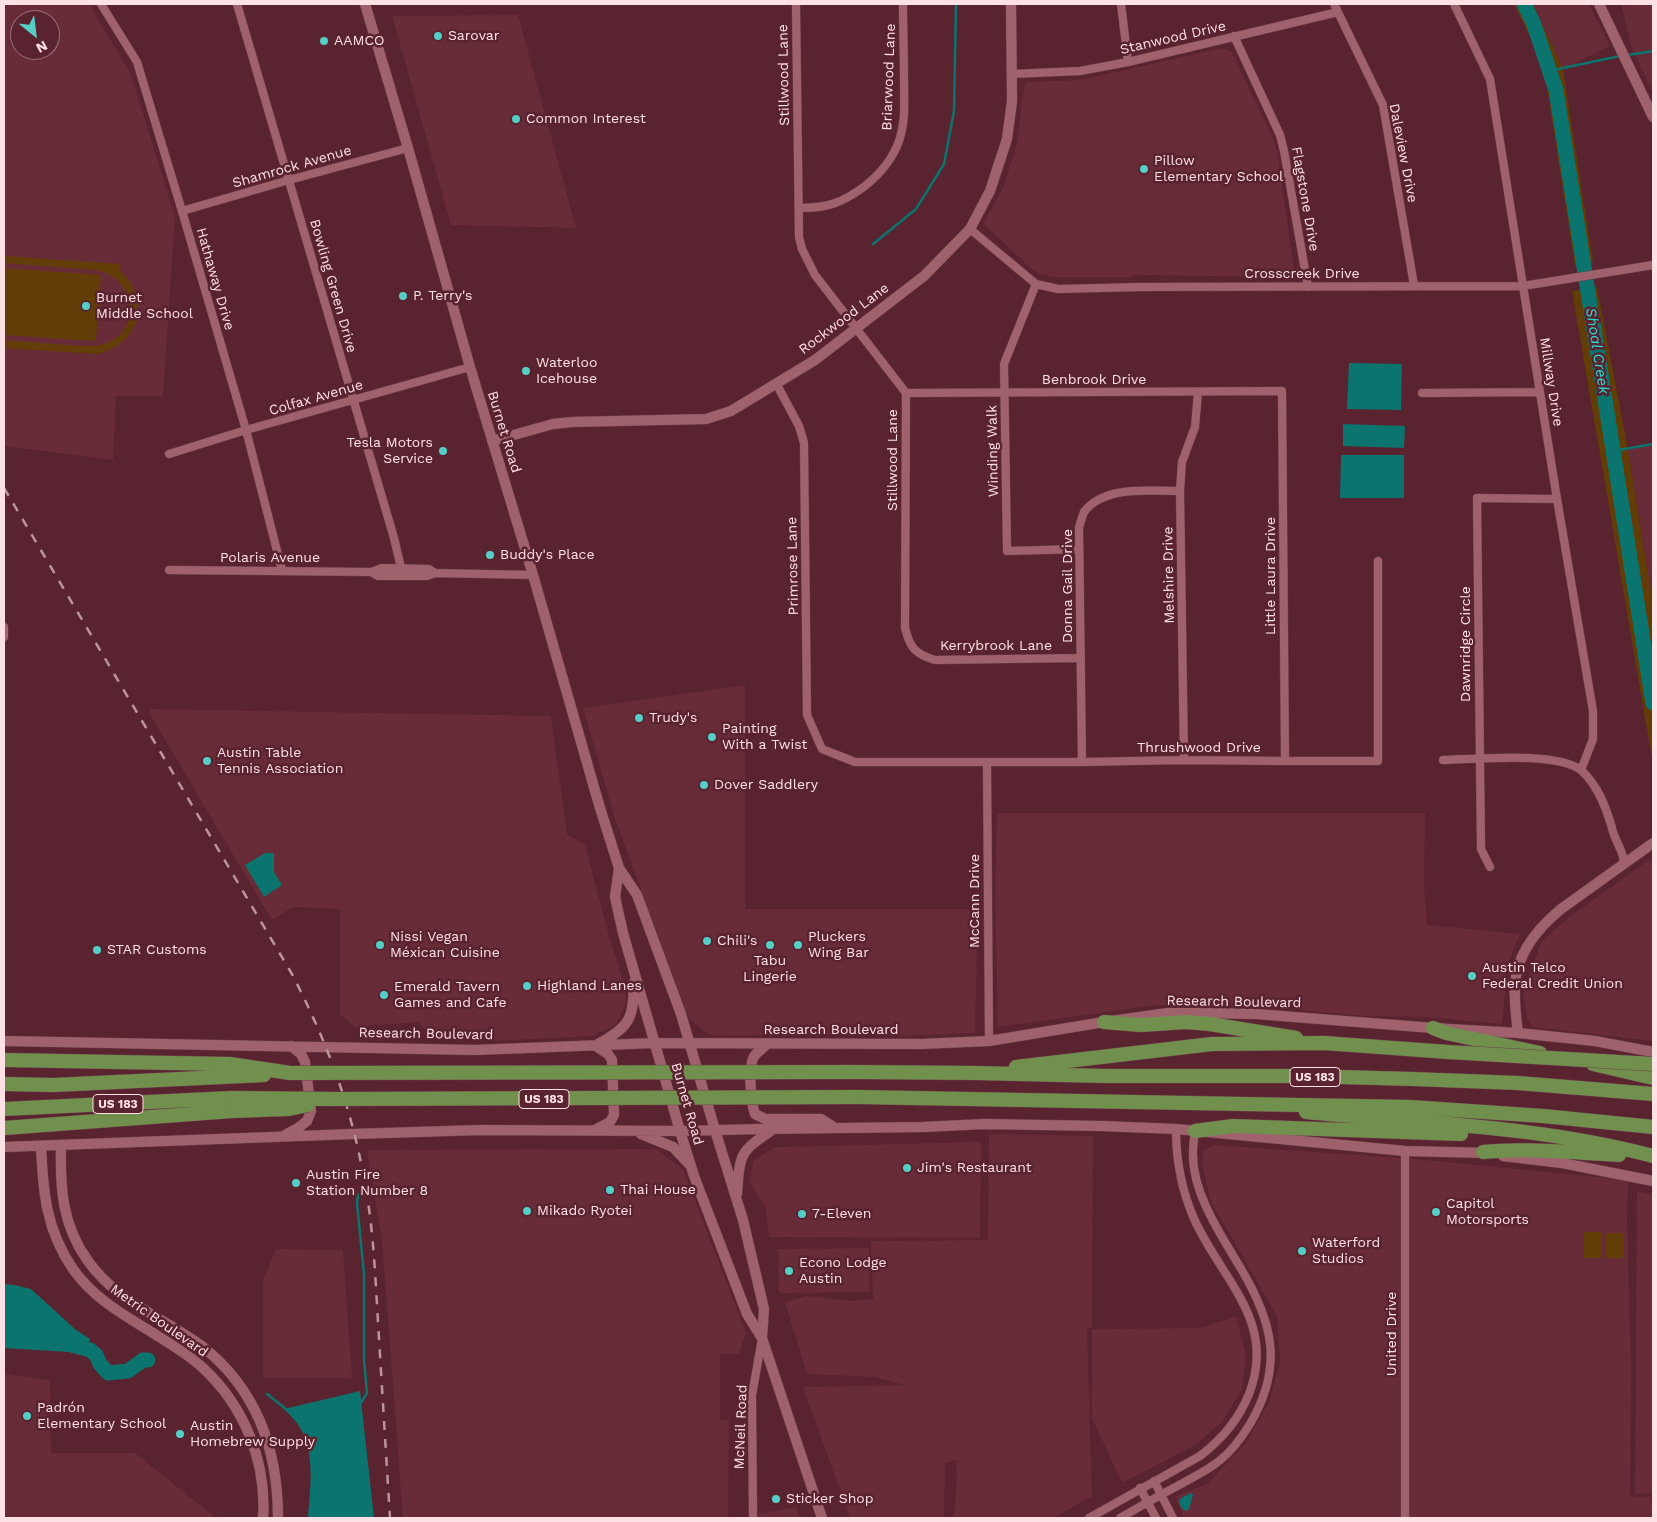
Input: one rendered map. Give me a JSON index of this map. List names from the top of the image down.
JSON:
{
  "streets": {
    "highway": ["US 183"],
    "main road": [
      "Rockwood Lane",
      "Burnet Road",
      "Research Boulevard",
      "Metric Boulevard"
    ],
    "street": [
      "Stanwood Drive",
      "Stillwood Lane",
      "Briarwood Lane",
      "Daleview Drive",
      "Shamrock Avenue",
      "Flagstone Drive",
      "Crosscreek Drive",
      "Hathaway Drive",
      "Bowling Green Drive",
      "Benbrook Drive",
      "Millway Drive",
      "Colfax Avenue",
      "Winding Walk",
      "Polaris Avenue",
      "Primrose Lane",
      "Melshire Drive",
      "Little Laura Drive",
      "Donna Gail Drive",
      "Dawnridge Circle",
      "Kerrybrook Lane",
      "Thrushwood Drive",
      "McCann Drive",
      "United Drive",
      "McNeil Road"
    ]
  },
  "crossings": [
    ["Stanwood Drive", "Daleview Drive"],
    ["Stanwood Drive", "Flagstone Drive"],
    ["Stanwood Drive", "Rockwood Lane"],
    ["Stillwood Lane", "Briarwood Lane"],
    ["Stillwood Lane", "Rockwood Lane"],
    ["Stillwood Lane", "Benbrook Drive"],
    ["Stillwood Lane", "Kerrybrook Lane"],
    ["Daleview Drive", "Crosscreek Drive"],
    ["Shamrock Avenue", "Hathaway Drive"],
    ["Shamrock Avenue", "Bowling Green Drive"],
    ["Shamrock Avenue", "Burnet Road"],
    ["Flagstone Drive", "Crosscreek Drive"],
    ["Crosscreek Drive", "Rockwood Lane"],
    ["Crosscreek Drive", "Millway Drive"],
    ["Crosscreek Drive", "Winding Walk"],
    ["Hathaway Drive", "Colfax Avenue"],
    ["Hathaway Drive", "Polaris Avenue"],
    ["Bowling Green Drive", "Colfax Avenue"],
    ["Bowling Green Drive", "Polaris Avenue"],
    ["Rockwood Lane", "Burnet Road"],
    ["Rockwood Lane", "Primrose Lane"],
    ["Benbrook Drive", "Winding Walk"],
    ["Benbrook Drive", "Melshire Drive"],
    ["Benbrook Drive", "Little Laura Drive"],
    ["Millway Drive", "Dawnridge Circle"],
    ["Colfax Avenue", "Burnet Road"],
    ["Burnet Road", "Polaris Avenue"],
    ["Burnet Road", "Research Boulevard"],
    ["Burnet Road", "McNeil Road"],
    ["Winding Walk", "Donna Gail Drive"],
    ["Primrose Lane", "Thrushwood Drive"],
    ["Melshire Drive", "Donna Gail Drive"],
    ["Melshire Drive", "Thrushwood Drive"],
    ["Little Laura Drive", "Thrushwood Drive"],
    ["Donna Gail Drive", "Kerrybrook Lane"],
    ["Donna Gail Drive", "Thrushwood Drive"],
    ["Thrushwood Drive", "McCann Drive"],
    ["McCann Drive", "Research Boulevard"]
  ],
  "water": ["Shoal Creek"],
  "places": [
    "Sarovar",
    "AAMCO",
    "Common Interest",
    "Pillow Elementary School",
    "P. Terry's",
    "Burnet Middle School",
    "Waterloo Icehouse",
    "Tesla Motors Service",
    "Buddy's Place",
    "Trudy's",
    "Painting With a Twist",
    "Austin Table Tennis Association",
    "Dover Saddlery",
    "Chili's",
    "Nissi Vegan Méxican Cuisine",
    "Tabu Lingerie",
    "Pluckers Wing Bar",
    "STAR Customs",
    "Austin Telco Federal Credit Union",
    "Highland Lanes",
    "Emerald Tavern Games and Cafe",
    "Jim's Restaurant",
    "Austin Fire Station Number 8",
    "Thai House",
    "Mikado Ryotei",
    "Capitol Motorsports",
    "7-Eleven",
    "Waterford Studios",
    "Econo Lodge Austin",
    "Padrón Elementary School",
    "Austin Homebrew Supply",
    "Sticker Shop"
  ],
  "north": "bottom right"
}
